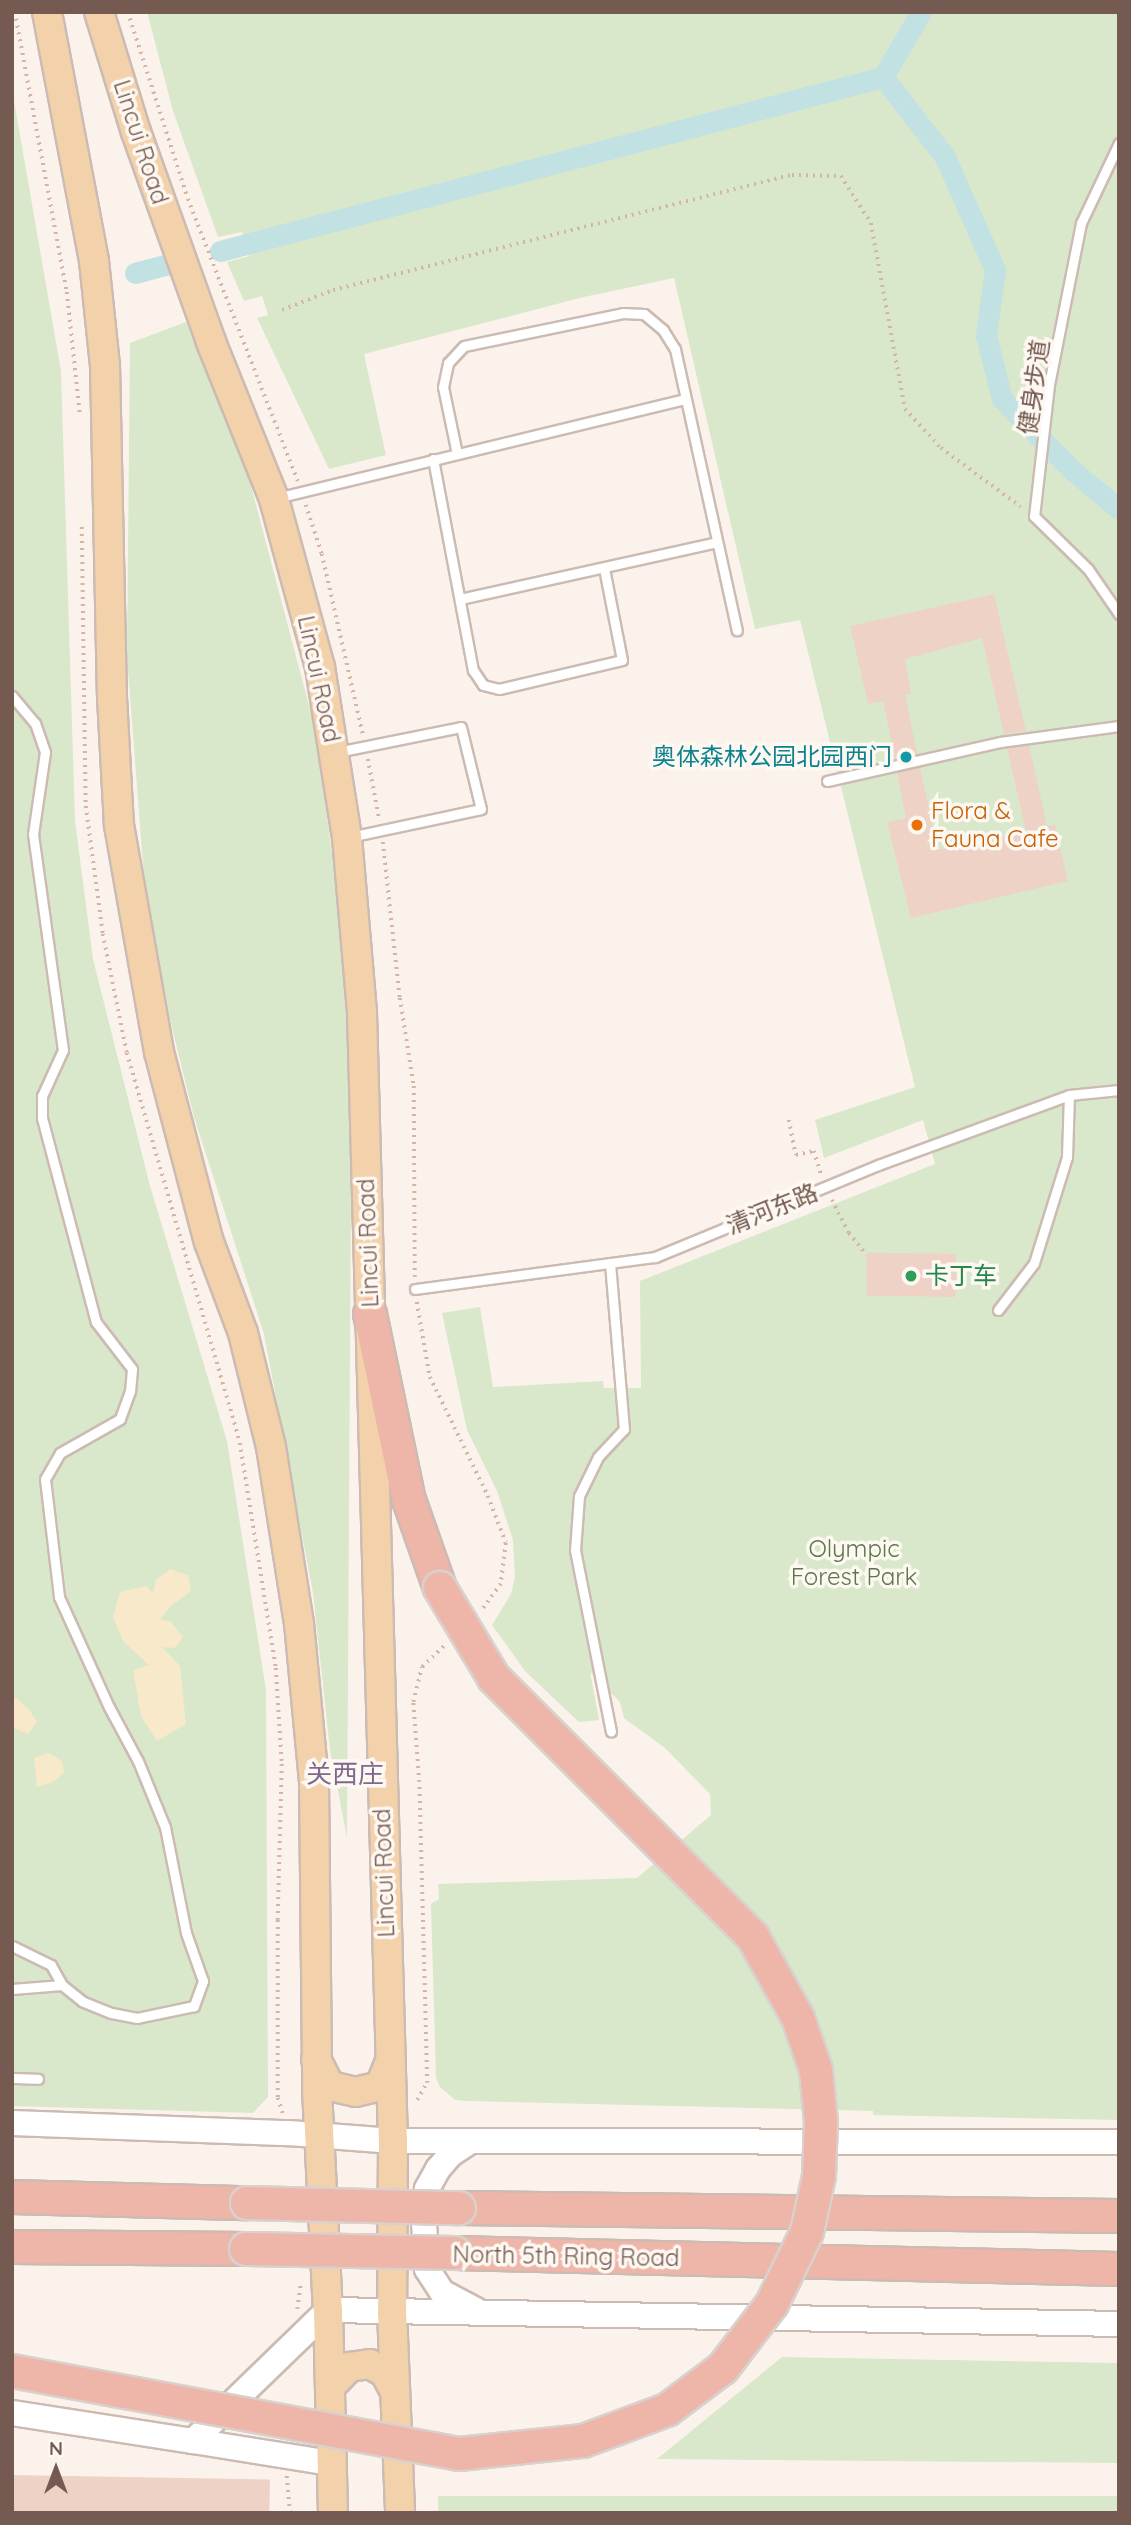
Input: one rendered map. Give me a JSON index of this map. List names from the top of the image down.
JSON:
{
  "streets": {
    "highway": ["North 5th Ring Road"],
    "main road": ["Lincui Road"],
    "lane": ["清河东路"]
  },
  "districts": ["关西庄"],
  "parks": ["Olympic Forest Park"],
  "places": ["奥体森林公园北园西门", "Flora & Fauna Cafe", "卡丁车"],
  "north": "top"
}
